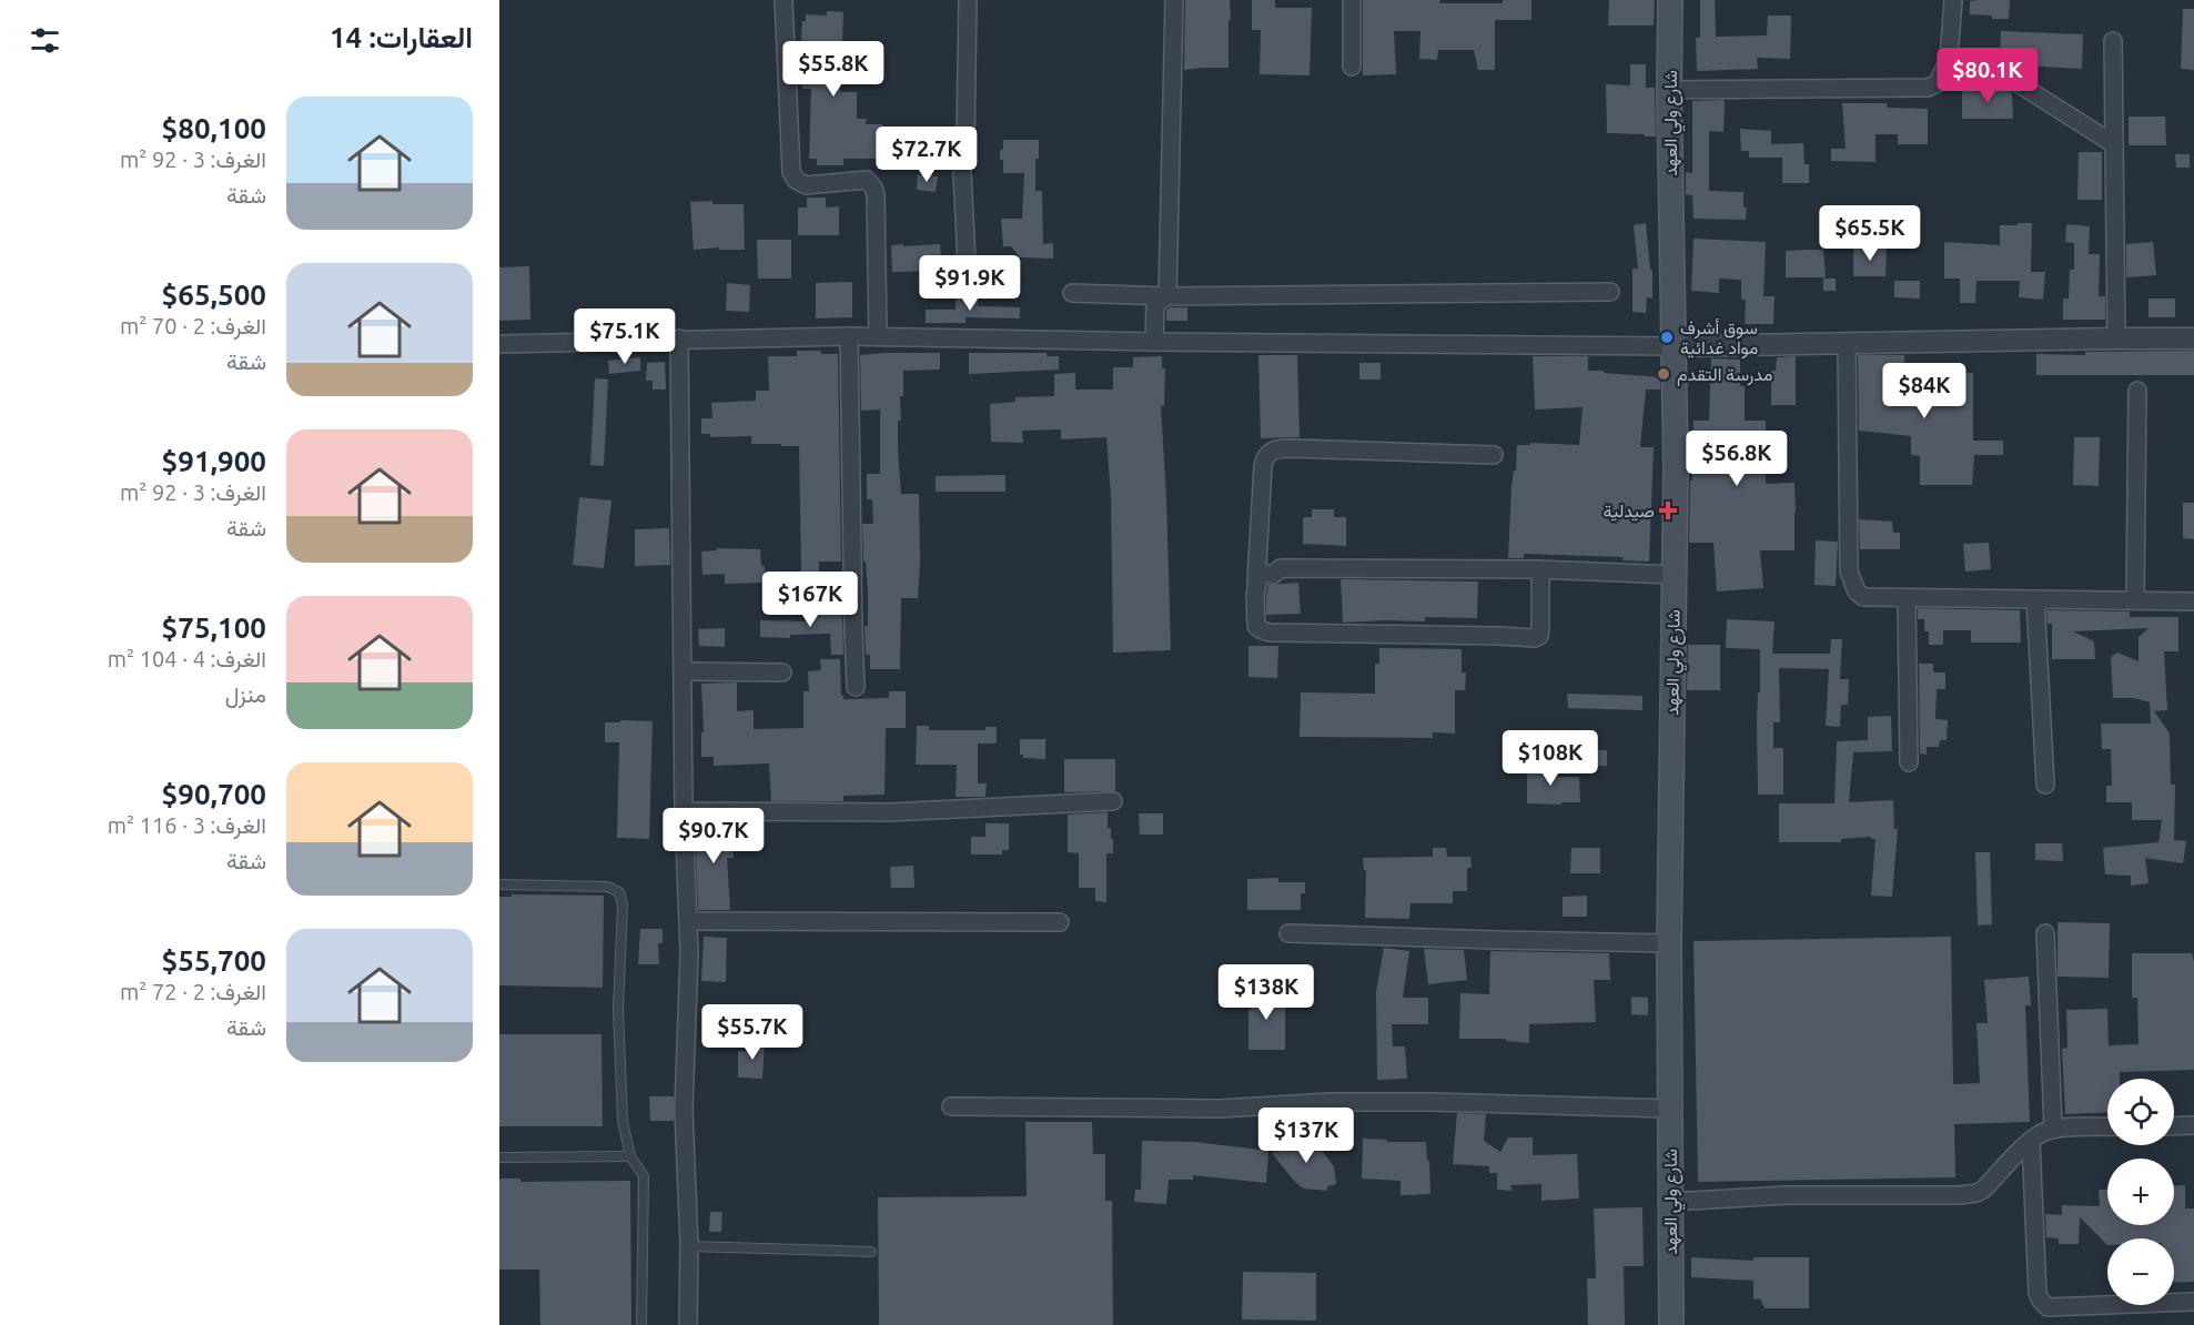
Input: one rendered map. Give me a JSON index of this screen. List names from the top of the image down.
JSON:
{
  "streets": {
    "main road": ["شارع ولي العهد"]
  },
  "places": {
    "other": ["سوق أشرف مواد غدائية", "مدرسة التقدم"],
    "health": ["صيدلية"]
  },
  "page": {
    "heading": "العقارات: 14",
    "price": [
      "$55.8K",
      "$80.1K",
      "$72.7K",
      "$65.5K",
      "$91.9K",
      "$75.1K",
      "$84K",
      "$56.8K",
      "$167K",
      "$108K",
      "$90.7K",
      "$138K",
      "$55.7K",
      "$137K"
    ],
    "list": [
      {
        "name": "$80,100",
        "note": "الغرف: 3 · 92 m² · شقة"
      },
      {
        "name": "$65,500",
        "note": "الغرف: 2 · 70 m² · شقة"
      },
      {
        "name": "$91,900",
        "note": "الغرف: 3 · 92 m² · شقة"
      },
      {
        "name": "$75,100",
        "note": "الغرف: 4 · 104 m² · منزل"
      },
      {
        "name": "$90,700",
        "note": "الغرف: 3 · 116 m² · شقة"
      },
      {
        "name": "$55,700",
        "note": "الغرف: 2 · 72 m² · شقة"
      }
    ],
    "map_buttons": ["+", "−"]
  }
}
